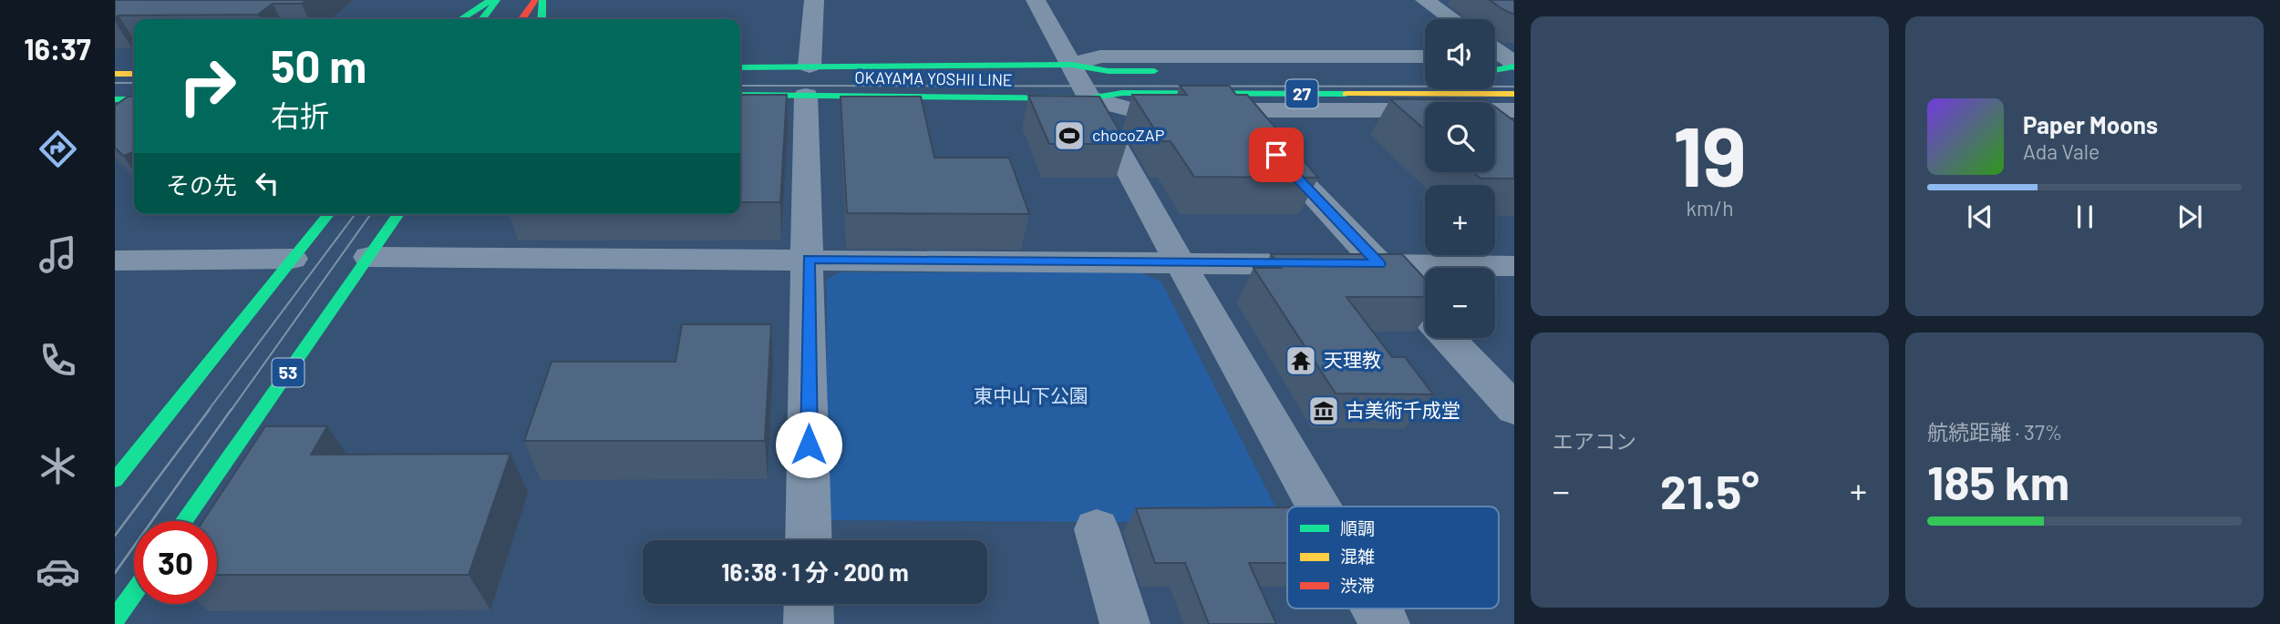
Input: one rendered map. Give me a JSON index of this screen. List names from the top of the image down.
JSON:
{
  "streets": {
    "main road": ["OKAYAMA YOSHII LINE", "27", "53"]
  },
  "parks": ["東中山下公園"],
  "places": {
    "sports": ["chocoZAP"],
    "temple": ["天理教"],
    "museum": ["古美術千成堂"]
  },
  "legend": ["順調", "混雑", "渋滞"],
  "page": {
    "tabs": "16:37",
    "tile": [
      ["19", "km/h"],
      "エアコン",
      ["航続距離 · 37%", "185 km"]
    ],
    "map_buttons": ["+", "−"],
    "turn": ["50 m", "右折"],
    "song": ["Paper Moons", "Ada Vale"],
    "then": "その先",
    "heat": ["−", "21.5°", "+"],
    "limit": "30",
    "trip": "16:38 · 1 分 · 200 m"
  }
}
